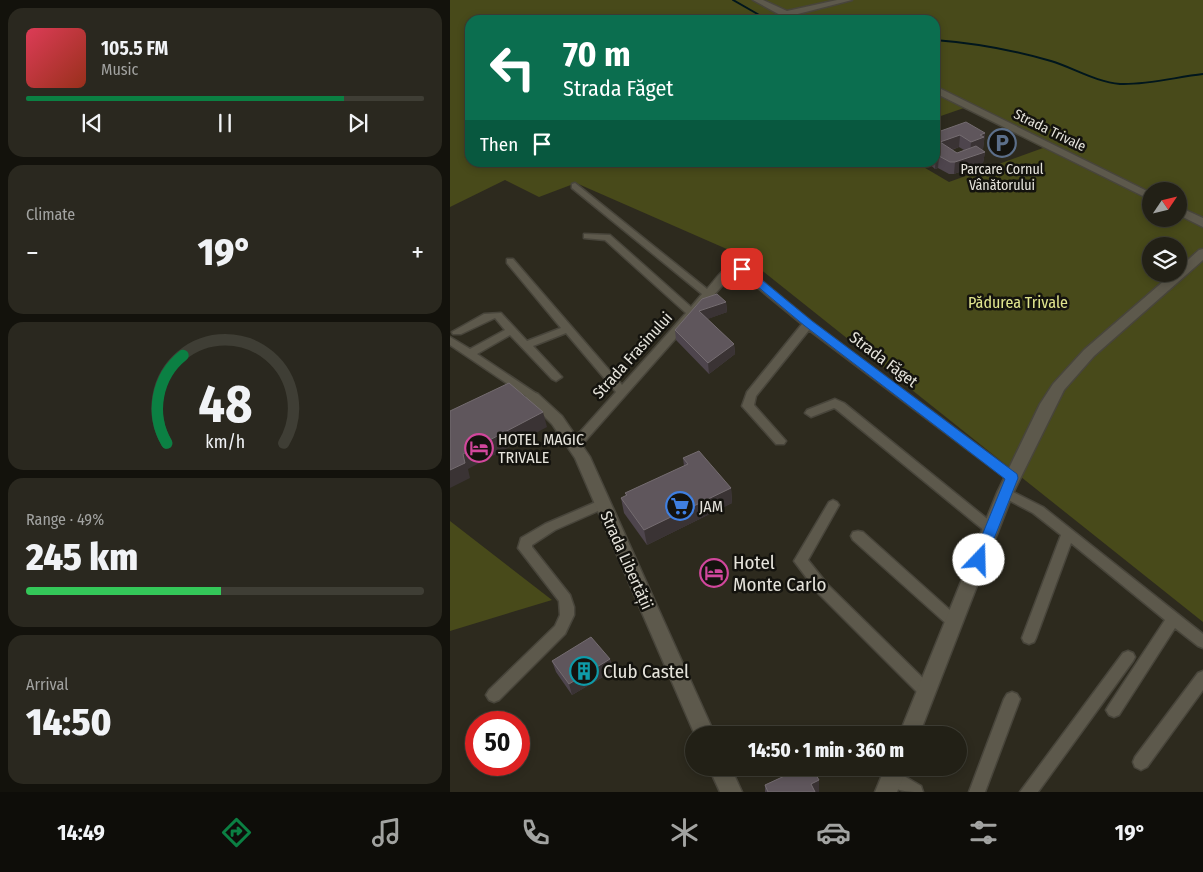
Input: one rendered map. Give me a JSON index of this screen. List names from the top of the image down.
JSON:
{
  "streets": {
    "main road": ["Strada Trivale", "Strada Libertății"],
    "street": ["Strada Frasinului", "Strada Făget"]
  },
  "crossings": [
    ["Strada Frasinului", "Strada Făget"],
    ["Strada Frasinului", "Strada Libertății"]
  ],
  "parks": ["Pădurea Trivale"],
  "places": {
    "parking": ["Parcare Cornul Vânătorului"],
    "hotel": ["HOTEL MAGIC TRIVALE", "Hotel Monte Carlo"],
    "supermarket": ["JAM"],
    "building": ["Club Castel"]
  },
  "north": "top right",
  "page": {
    "turn": ["70 m", "Strada Făget"],
    "song": ["105.5 FM", "Music"],
    "then": "Then",
    "tile": [
      "Climate",
      ["Range · 49%", "245 km"],
      ["Arrival", "14:50"]
    ],
    "heat": ["−", "19°", "+"],
    "limit": "50",
    "trip": "14:50 · 1 min · 360 m",
    "tabs": ["14:49", "19°"],
    "gauge": ["48", "km/h"]
  }
}
